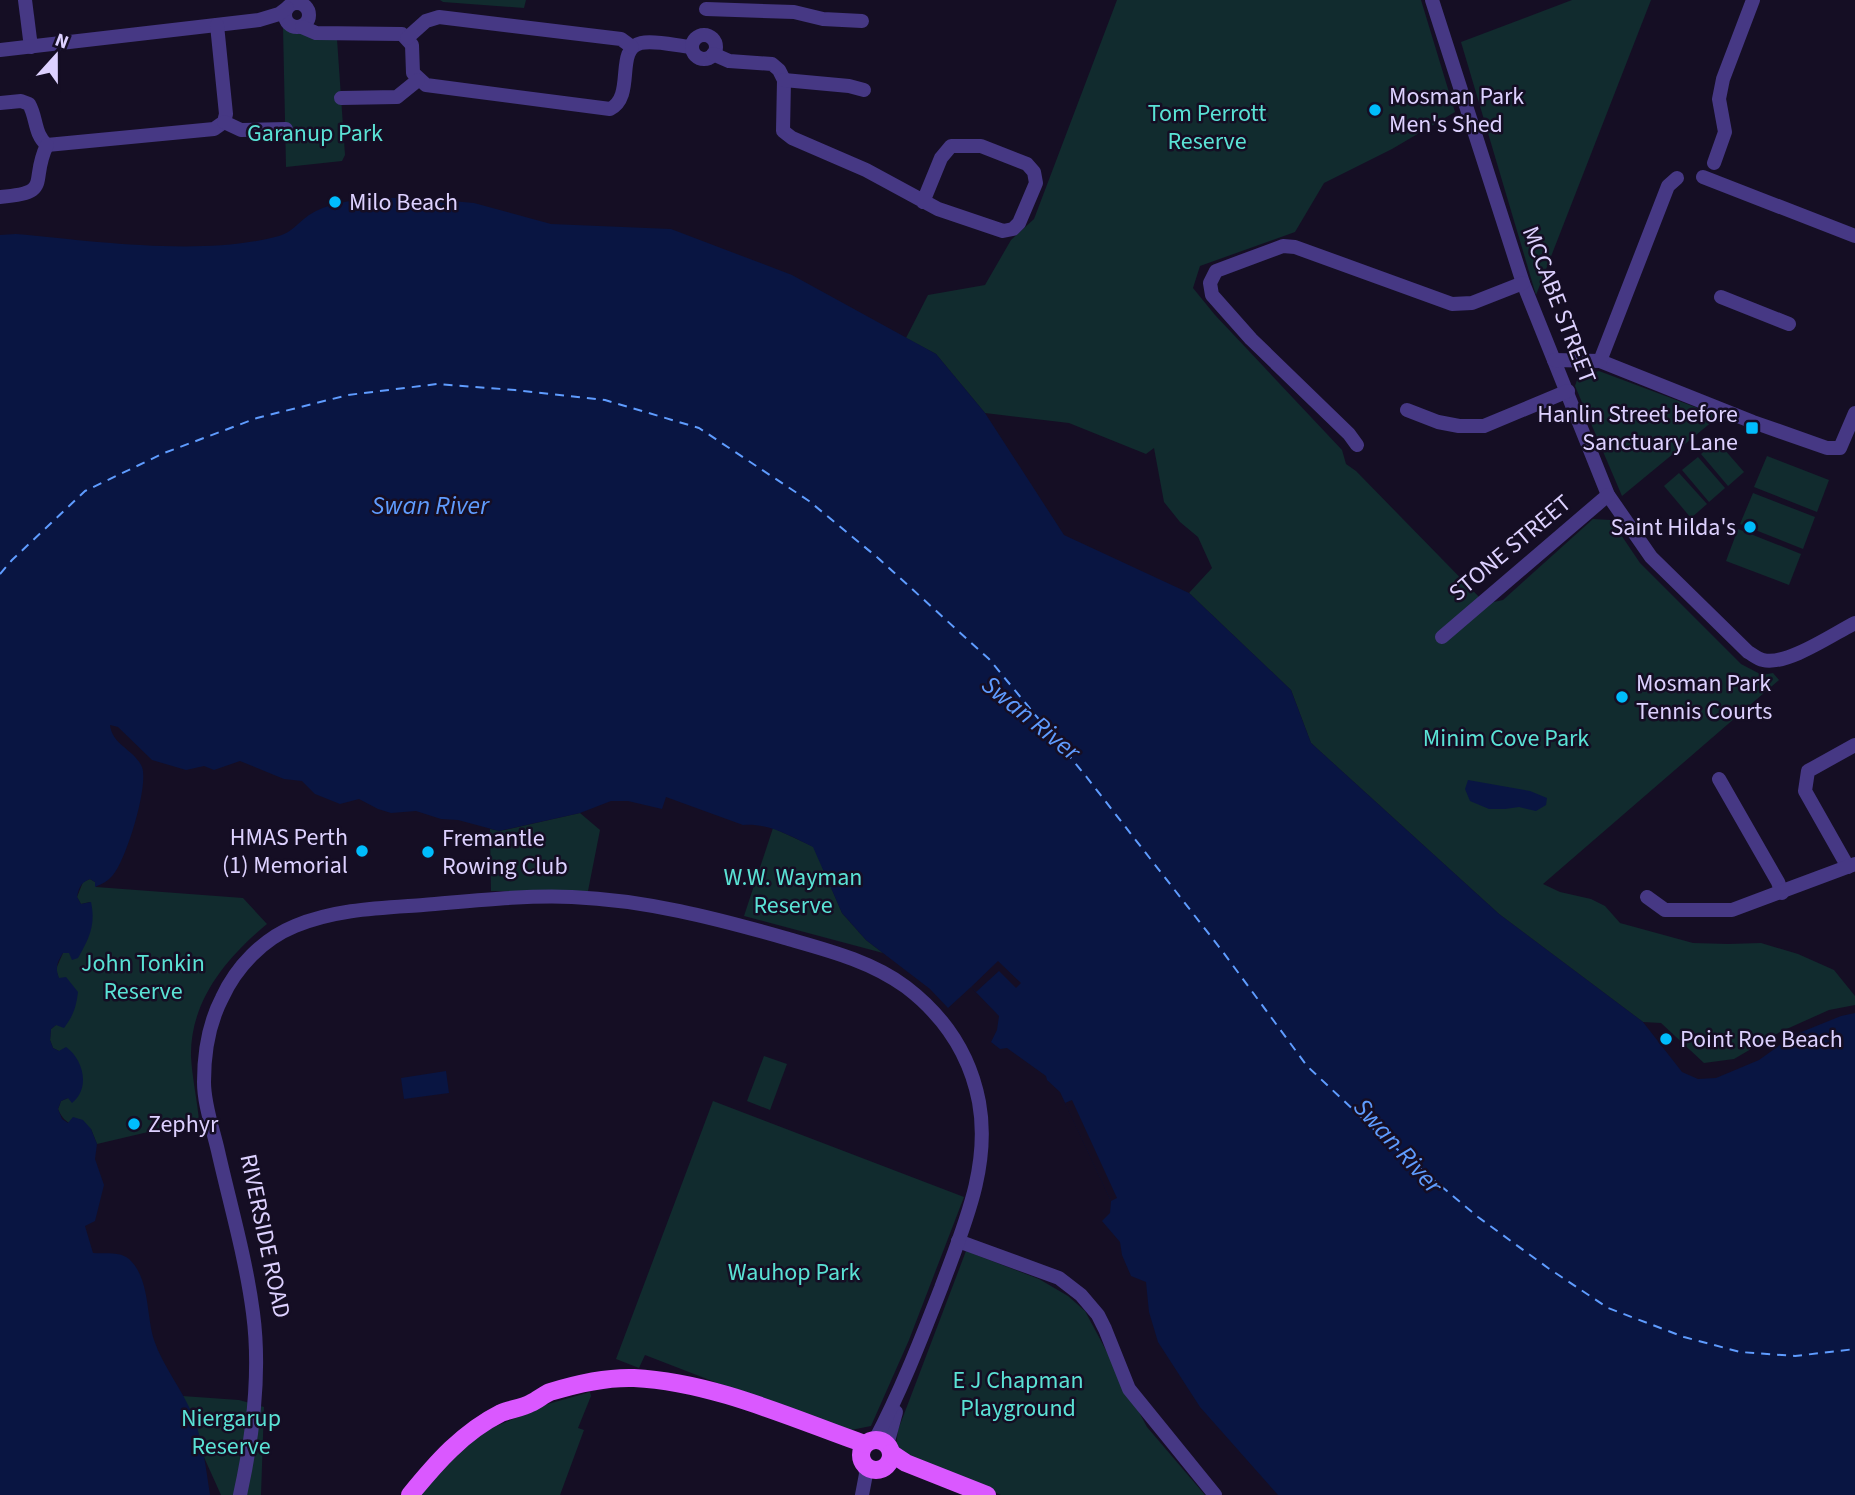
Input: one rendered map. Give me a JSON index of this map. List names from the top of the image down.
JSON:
{
  "streets": {
    "street": ["MCCABE STREET", "STONE STREET", "RIVERSIDE ROAD"]
  },
  "crossings": [
    ["MCCABE STREET", "STONE STREET"]
  ],
  "water": ["Swan River"],
  "parks": [
    "Tom Perrott Reserve",
    "Garanup Park",
    "Minim Cove Park",
    "W.W. Wayman Reserve",
    "John Tonkin Reserve",
    "Wauhop Park",
    "E J Chapman Playground",
    "Niergarup Reserve"
  ],
  "places": {
    "other": [
      "Mosman Park Men's Shed",
      "Milo Beach",
      "Saint Hilda's",
      "Mosman Park Tennis Courts",
      "HMAS Perth (1) Memorial",
      "Fremantle Rowing Club",
      "Point Roe Beach",
      "Zephyr"
    ],
    "transit": ["Hanlin Street before Sanctuary Lane"]
  },
  "north": "top"
}
